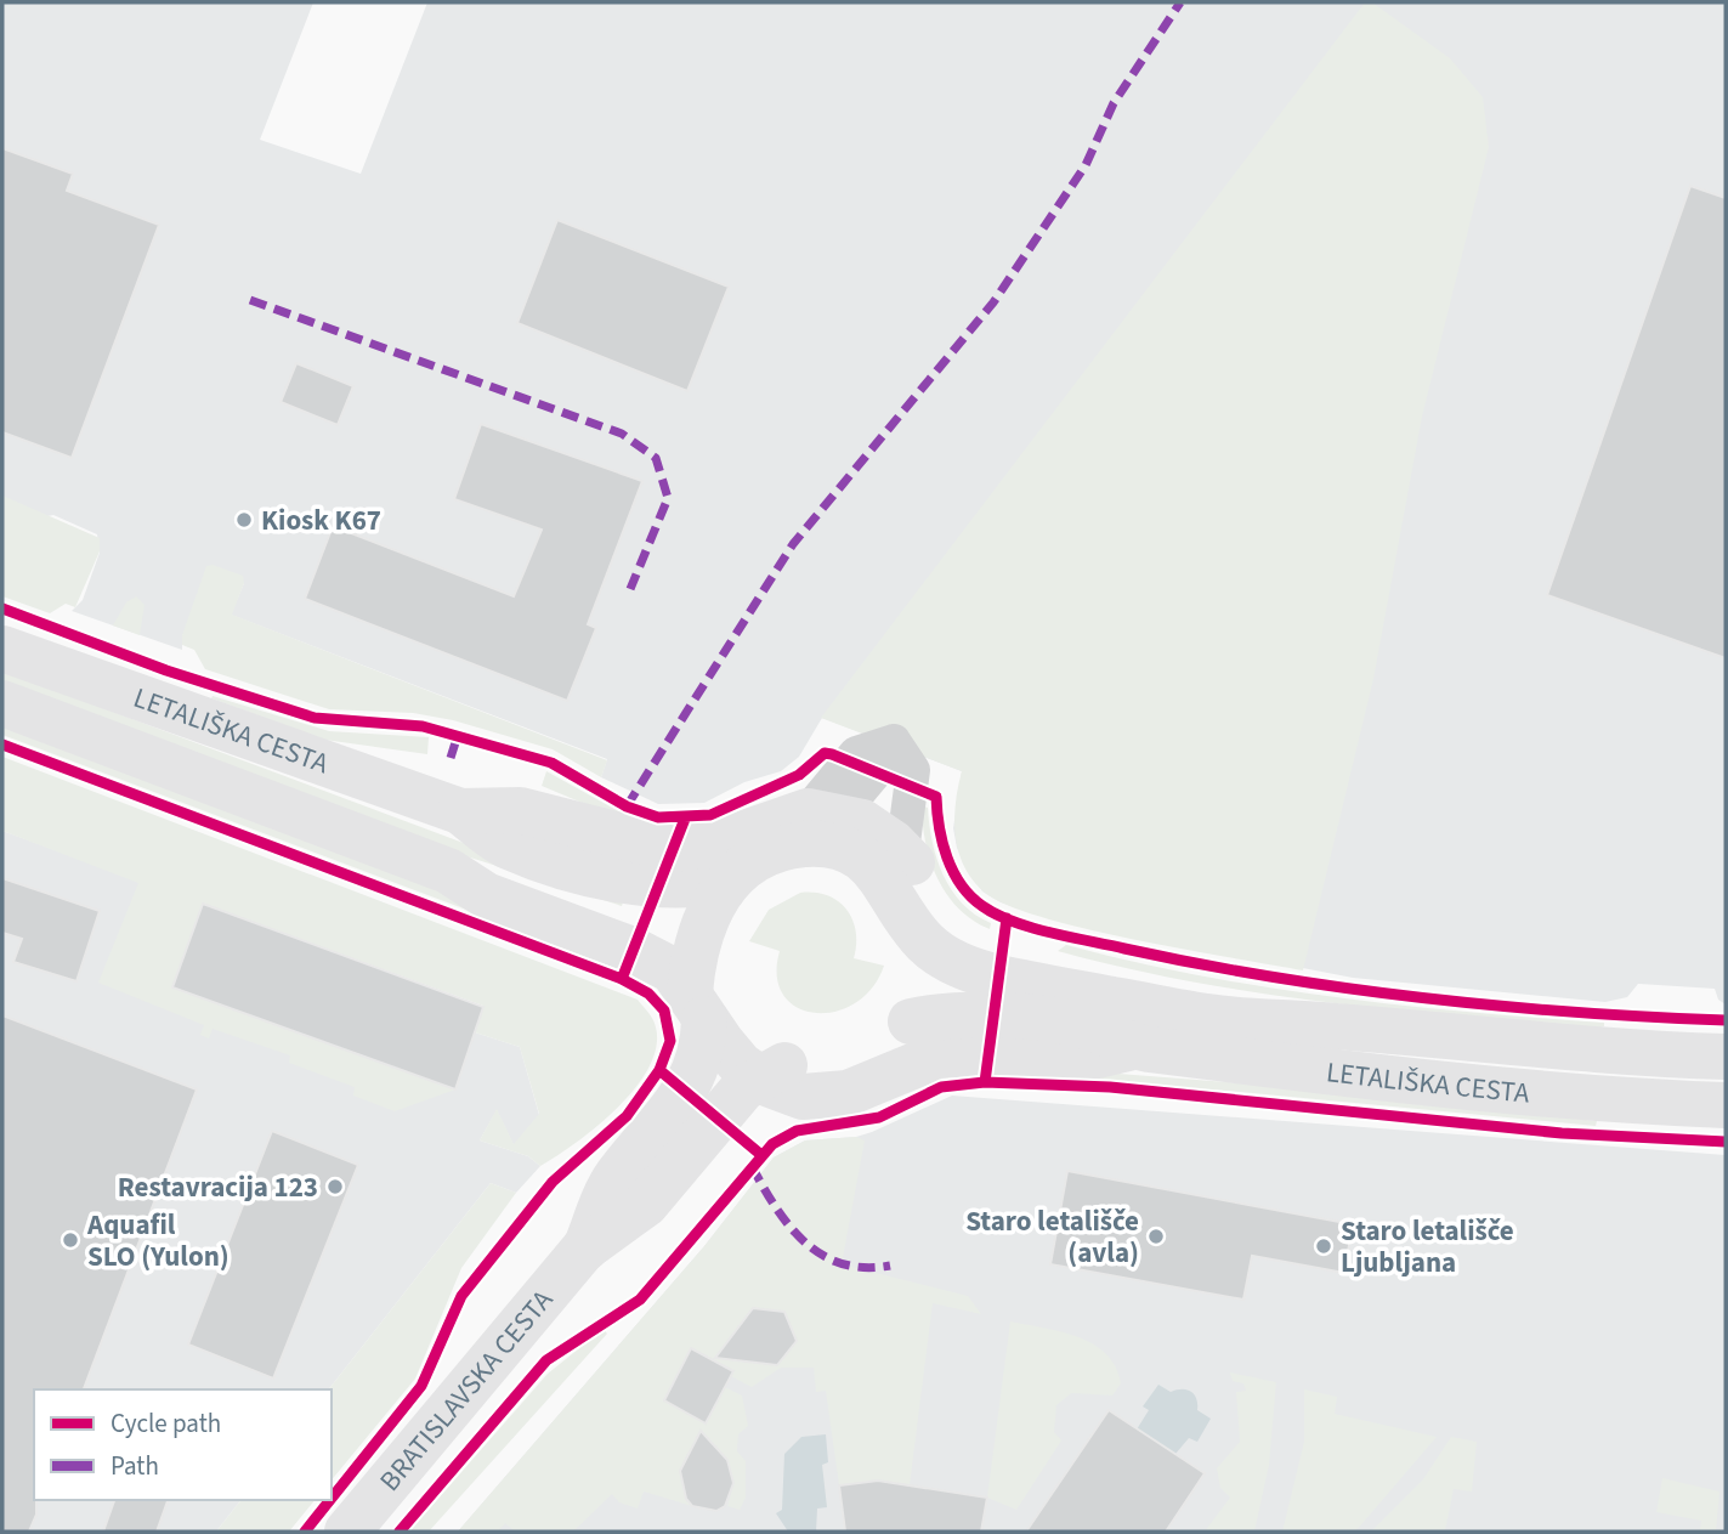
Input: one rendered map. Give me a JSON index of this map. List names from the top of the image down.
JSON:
{
  "streets": {
    "main road": ["LETALIŠKA CESTA", "BRATISLAVSKA CESTA"]
  },
  "crossings": [
    ["LETALIŠKA CESTA", "BRATISLAVSKA CESTA"]
  ],
  "places": [
    "Kiosk K67",
    "Restavracija 123",
    "Staro letališče (avla)",
    "Aquafil SLO (Yulon)",
    "Staro letališče Ljubljana"
  ],
  "legend": ["Cycle path", "Path"]
}
